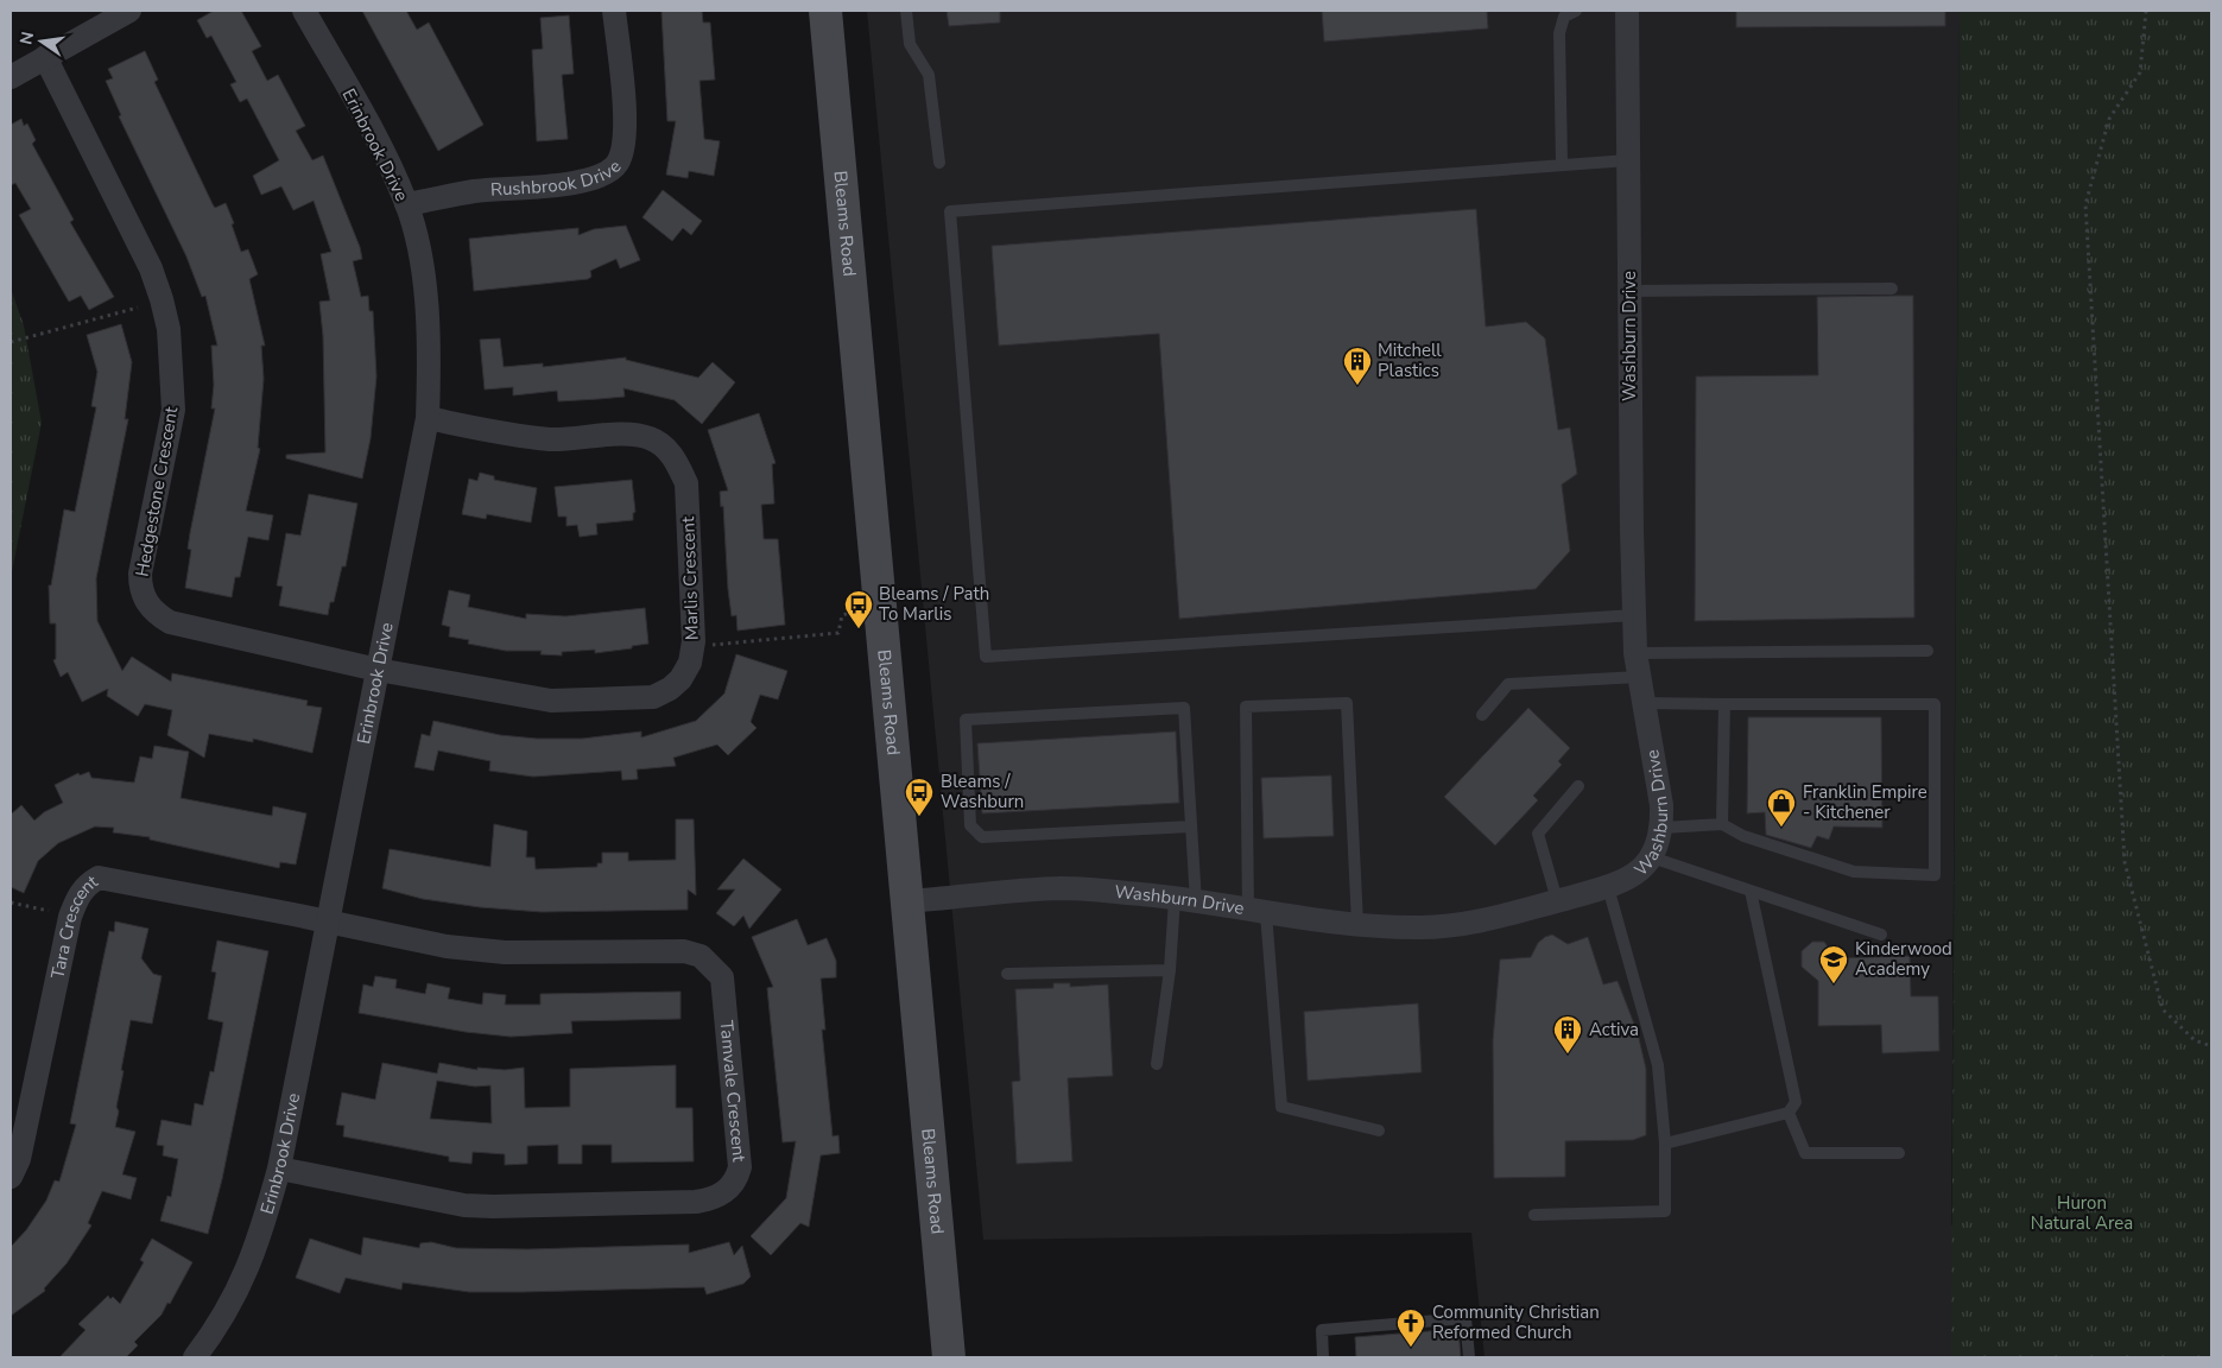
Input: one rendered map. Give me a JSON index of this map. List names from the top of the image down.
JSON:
{
  "streets": {
    "main road": ["Bleams Road"],
    "street": [
      "Erinbrook Drive",
      "Rushbrook Drive",
      "Washburn Drive",
      "Hedgestone Crescent",
      "Marlis Crescent",
      "Tara Crescent",
      "Tamvale Crescent"
    ]
  },
  "crossings": [
    ["Erinbrook Drive", "Rushbrook Drive"],
    ["Erinbrook Drive", "Hedgestone Crescent"],
    ["Erinbrook Drive", "Marlis Crescent"],
    ["Erinbrook Drive", "Tara Crescent"],
    ["Erinbrook Drive", "Tamvale Crescent"],
    ["Bleams Road", "Washburn Drive"],
    ["Hedgestone Crescent", "Marlis Crescent"],
    ["Tara Crescent", "Tamvale Crescent"]
  ],
  "parks": ["Huron Natural Area"],
  "places": {
    "building": ["Mitchell Plastics", "Activa"],
    "bus stop": ["Bleams / Path To Marlis", "Bleams / Washburn"],
    "shop": ["Franklin Empire - Kitchener"],
    "school or university": ["Kinderwood Academy"],
    "church": ["Community Christian Reformed Church"]
  },
  "north": "left"
}
